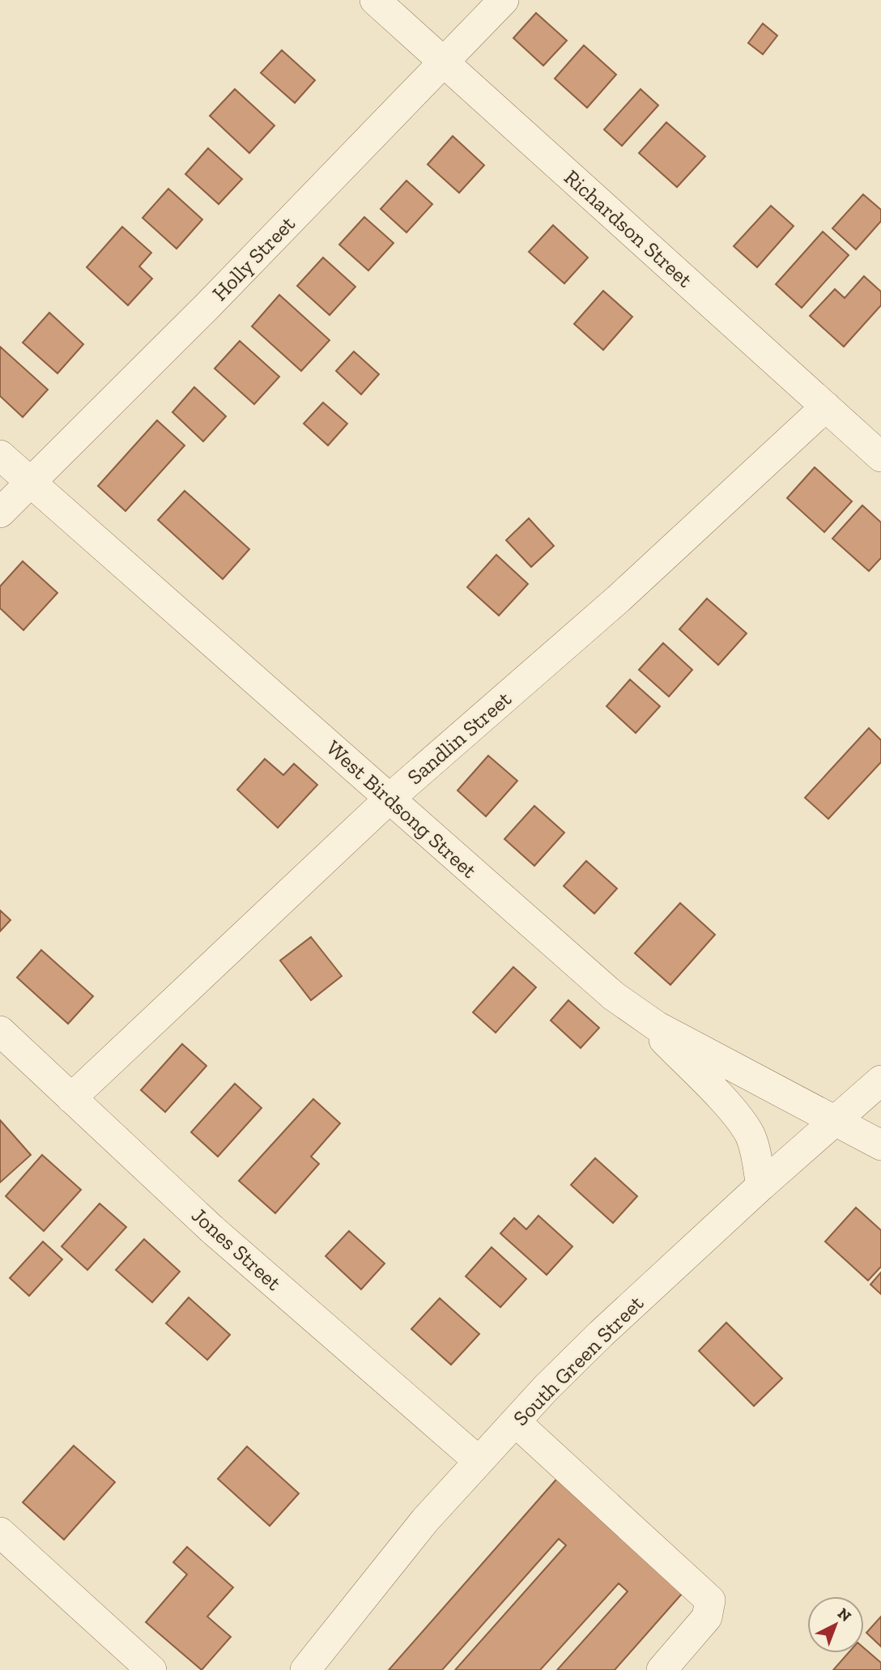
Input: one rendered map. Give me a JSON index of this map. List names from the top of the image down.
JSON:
{
  "streets": {
    "street": [
      "Richardson Street",
      "Holly Street",
      "Sandlin Street",
      "West Birdsong Street",
      "Jones Street",
      "South Green Street"
    ]
  },
  "crossings": [
    ["Richardson Street", "Holly Street"],
    ["Richardson Street", "Sandlin Street"],
    ["Holly Street", "West Birdsong Street"],
    ["Sandlin Street", "West Birdsong Street"],
    ["Sandlin Street", "Jones Street"],
    ["West Birdsong Street", "South Green Street"],
    ["Jones Street", "South Green Street"]
  ],
  "north": "top right"
}
